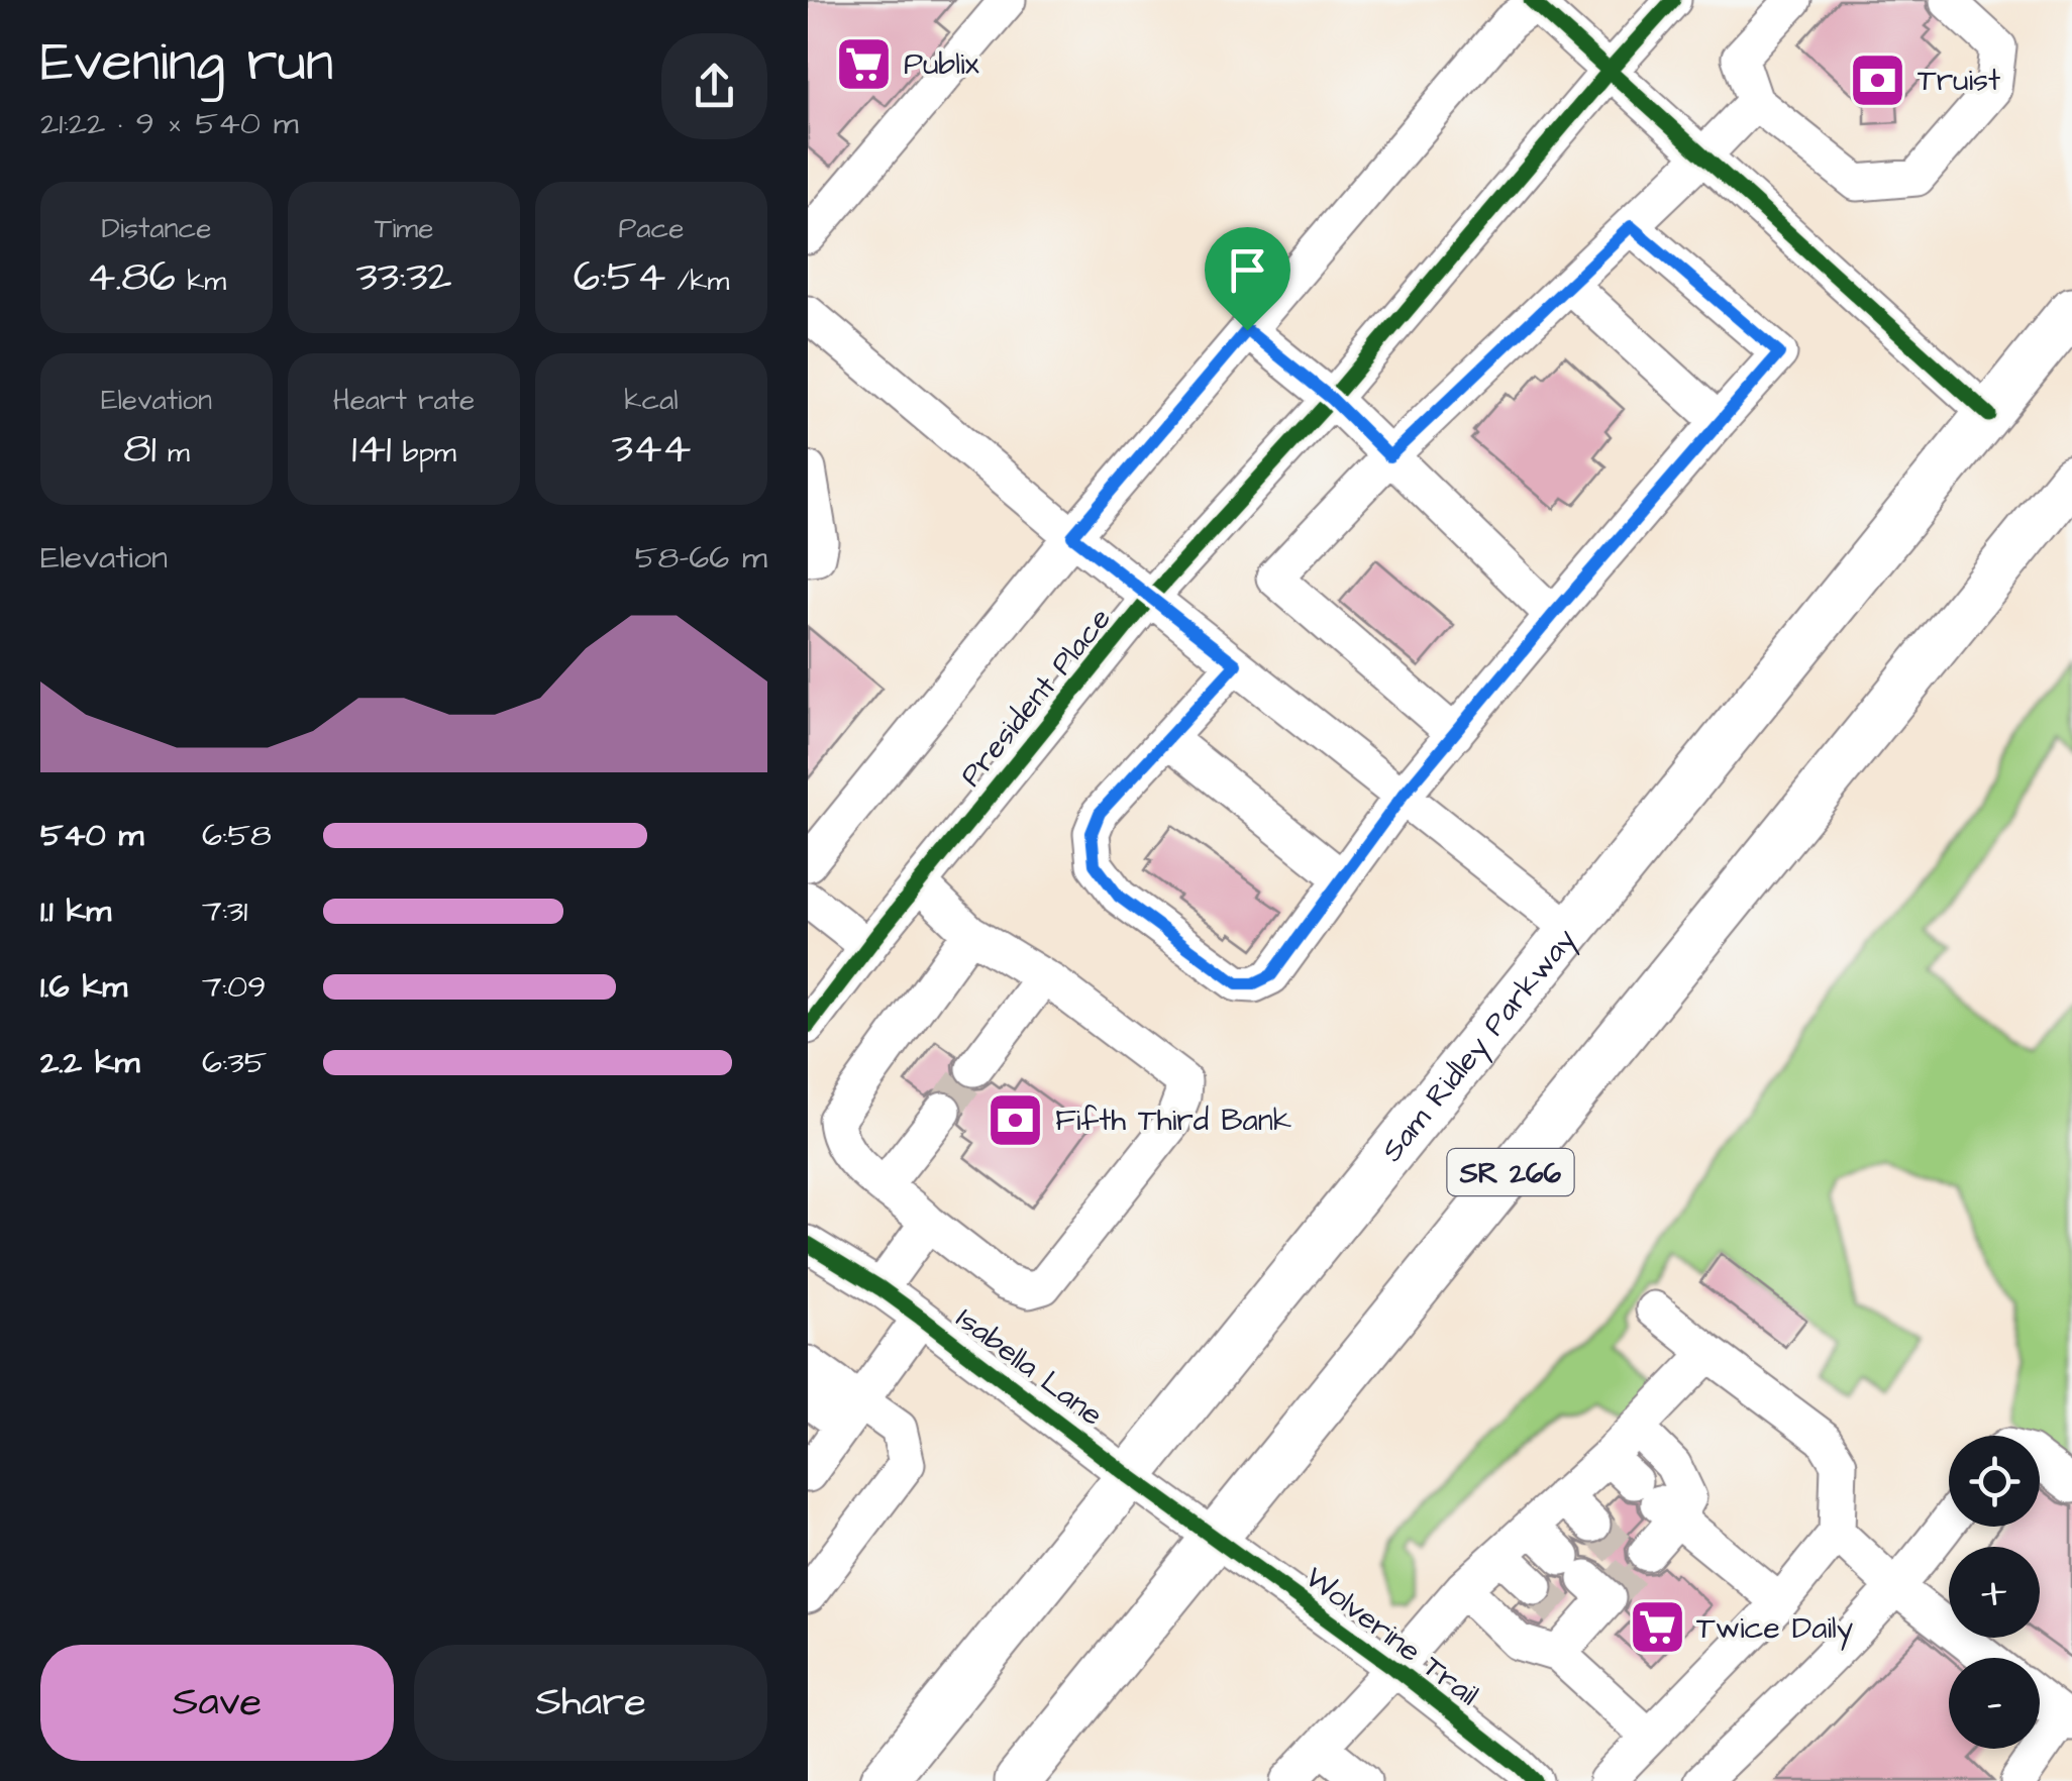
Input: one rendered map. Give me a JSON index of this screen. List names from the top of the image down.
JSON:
{
  "streets": {
    "main road": ["Sam Ridley Parkway", "SR 266"],
    "street": ["President Place", "Isabella Lane", "Wolverine Trail"]
  },
  "crossings": [
    ["Sam Ridley Parkway", "Isabella Lane"],
    ["SR 266", "Isabella Lane"],
    ["SR 266", "Wolverine Trail"],
    ["Isabella Lane", "Wolverine Trail"]
  ],
  "places": {
    "supermarket": ["Publix", "Twice Daily"],
    "bank": ["Truist", "Fifth Third Bank"]
  },
  "page": {
    "heading": ["Evening run", "21:22 · 9 × 540 m"],
    "stats": [
      ["Distance", "4.86 km"],
      ["Time", "33:32"],
      ["Pace", "6:54 /km"],
      ["Elevation", "81 m"],
      ["Heart rate", "141 bpm"],
      ["kcal", "344"]
    ],
    "chart": ["Elevation", "58–66 m"],
    "list": [
      {
        "name": "540 m",
        "note": "6:58"
      },
      {
        "name": "1.1 km",
        "note": "7:31"
      },
      {
        "name": "1.6 km",
        "note": "7:09"
      },
      {
        "name": "2.2 km",
        "note": "6:35"
      }
    ],
    "map_buttons": ["+", "−"],
    "buttons": ["Save", "Share"]
  }
}
